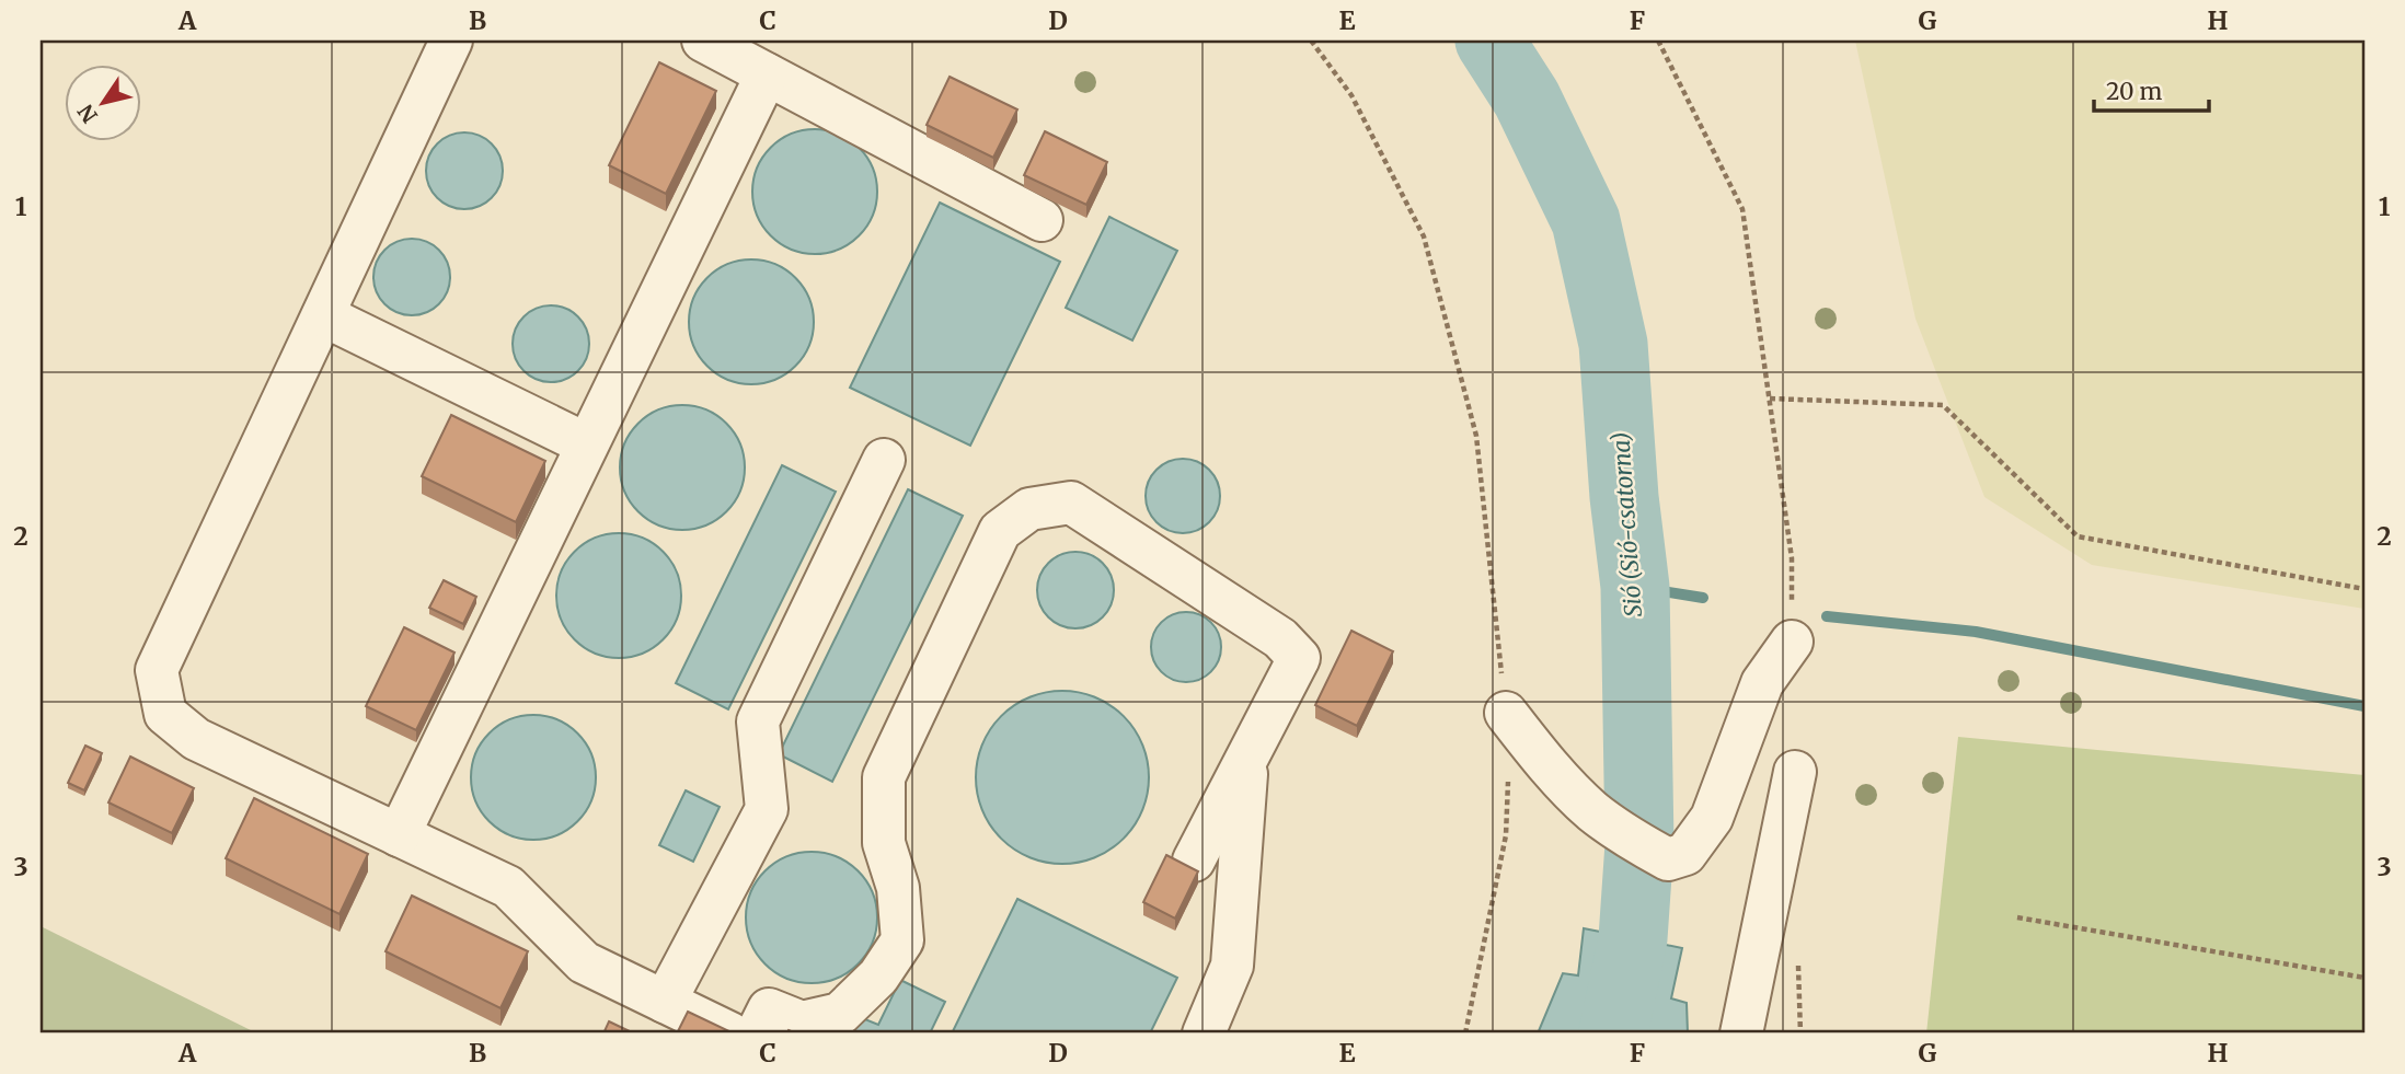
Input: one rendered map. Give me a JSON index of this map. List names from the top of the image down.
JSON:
{
  "water": ["Sió (Sió-csatorna)"],
  "scale_bar": "20 m",
  "north": "bottom left",
  "grid": {
    "columns": [
      "A",
      "B",
      "C",
      "D",
      "E",
      "F",
      "G",
      "H"
    ],
    "rows": ["1", "2", "3"]
  }
}
